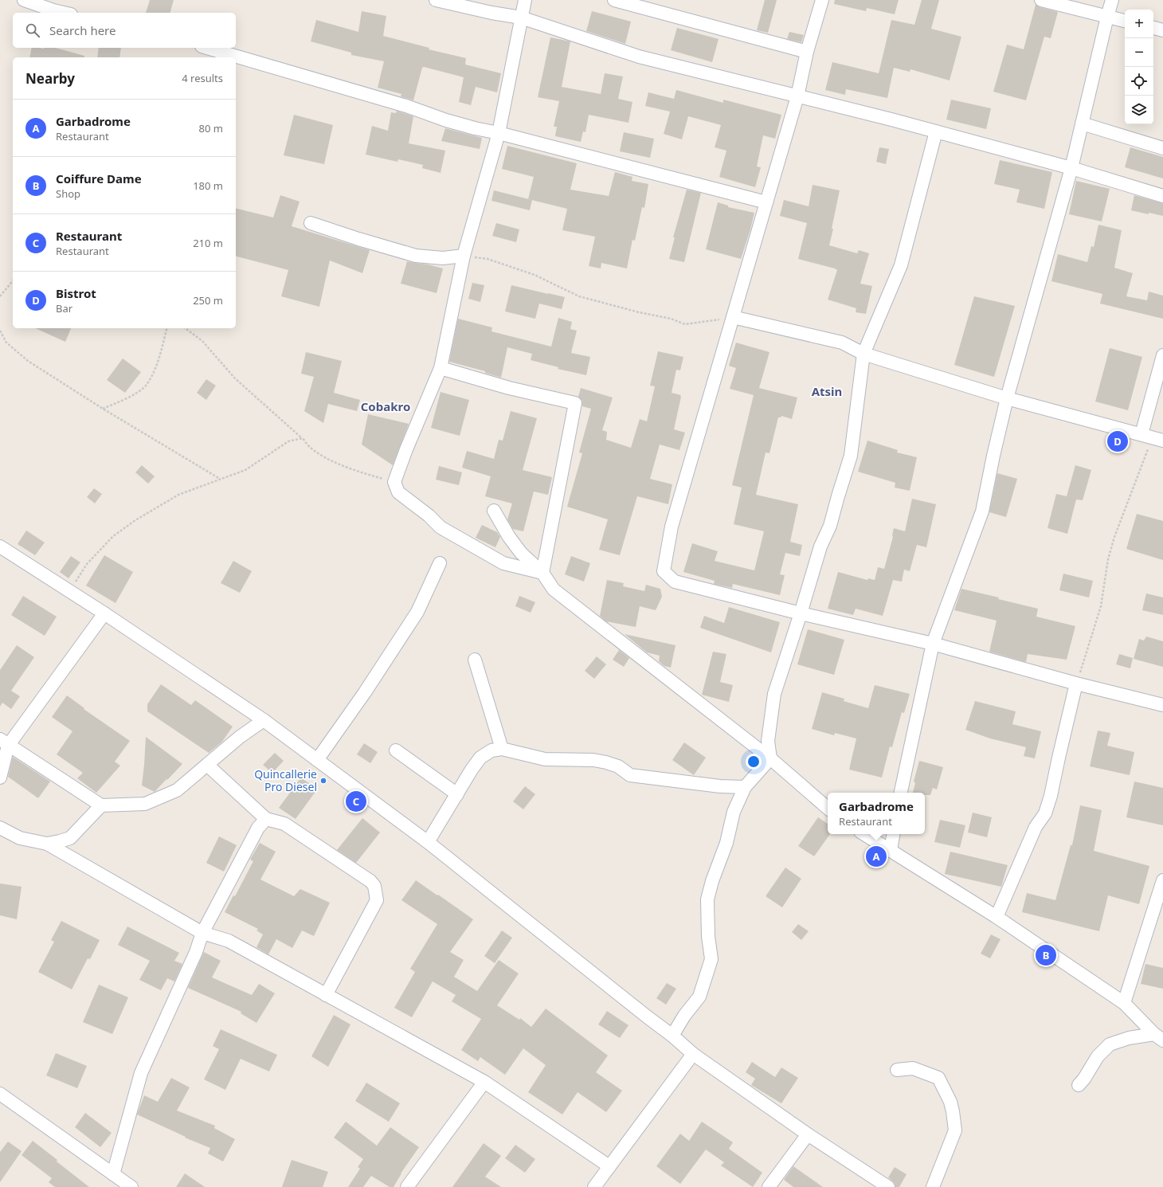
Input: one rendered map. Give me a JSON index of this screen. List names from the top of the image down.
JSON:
{
  "districts": ["Atsin", "Cobakro"],
  "places": ["Quincallerie Pro Diesel"],
  "page": {
    "map_buttons": ["+", "−"],
    "search": "Search here",
    "heading": ["Nearby", "4 results"],
    "list": [
      {
        "mark": "A",
        "name": "Garbadrome",
        "note": "Restaurant",
        "value": "80 m"
      },
      {
        "mark": "B",
        "name": "Coiffure Dame",
        "note": "Shop",
        "value": "180 m"
      },
      {
        "mark": "C",
        "name": "Restaurant",
        "note": "Restaurant",
        "value": "210 m"
      },
      {
        "mark": "D",
        "name": "Bistrot",
        "note": "Bar",
        "value": "250 m"
      }
    ],
    "pins": [
      "D",
      "C",
      "A",
      "B"
    ],
    "popup": ["Garbadrome", "Restaurant"]
  }
}
